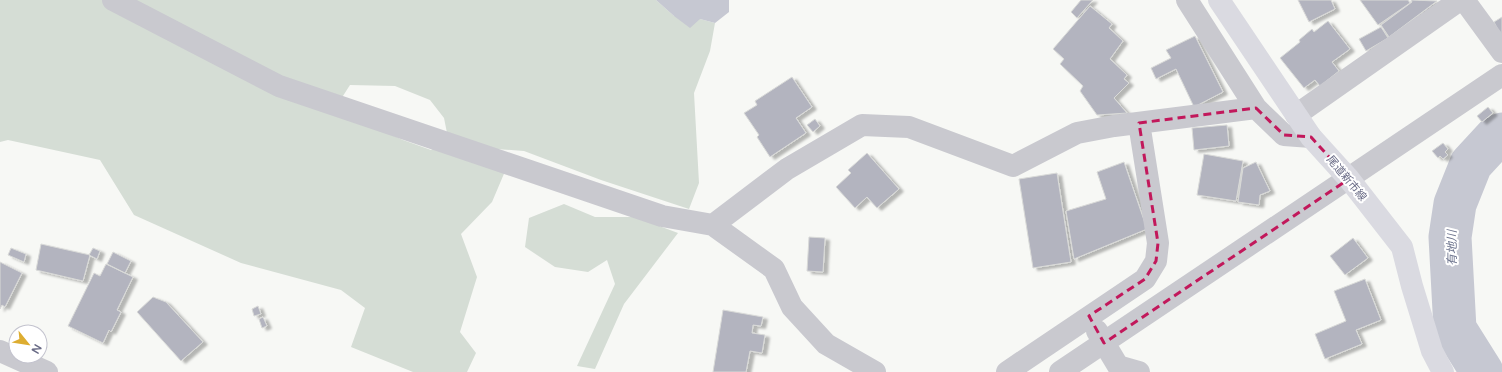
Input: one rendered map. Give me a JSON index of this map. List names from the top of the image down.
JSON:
{
  "streets": {
    "main road": ["尾道新市線"]
  },
  "water": ["有地川"],
  "north": "bottom right"
}
